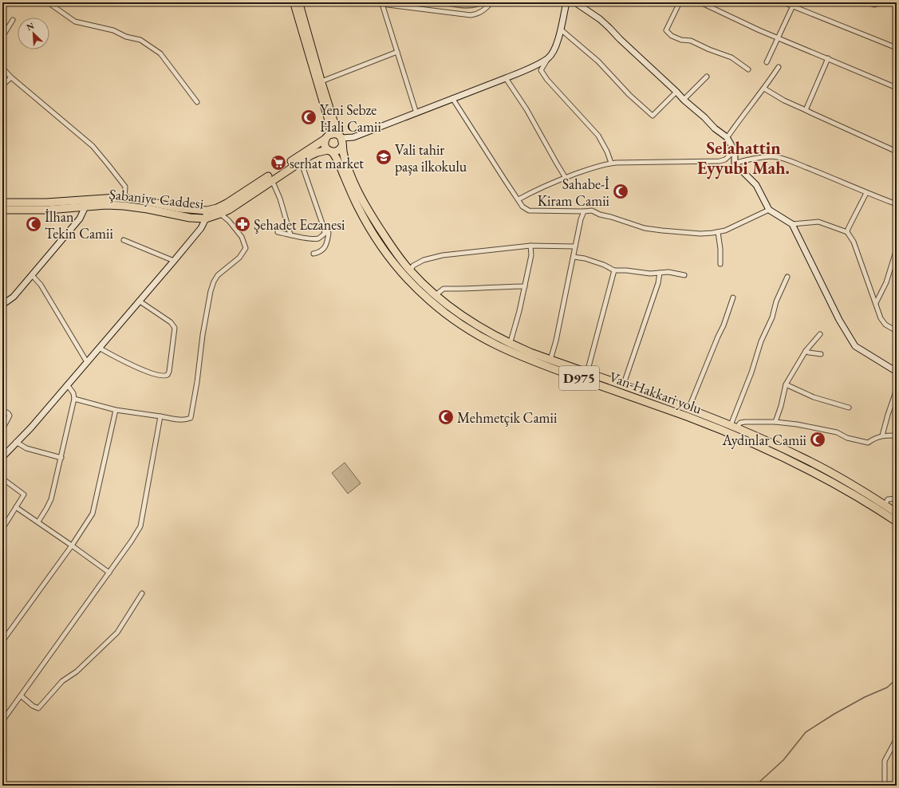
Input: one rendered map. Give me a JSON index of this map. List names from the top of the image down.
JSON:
{
  "streets": {
    "highway": ["Şabaniye Caddesi", "D975", "Van-Hakkari yolu"]
  },
  "crossings": [
    ["Şabaniye Caddesi", "D975"],
    ["Şabaniye Caddesi", "Van-Hakkari yolu"],
    ["D975", "Van-Hakkari yolu"]
  ],
  "districts": ["Selahattin Eyyubi Mah."],
  "places": {
    "mosque": [
      "Yeni Sebze Hali Camii",
      "Sahabe-İ Kiram Camii",
      "İlhan Tekin Camii",
      "Mehmetçik Camii",
      "Aydınlar Camii"
    ],
    "school or university": ["Vali tahir paşa ilkokulu"],
    "supermarket": ["serhat market"],
    "pharmacy": ["Şehadet Eczanesi"]
  },
  "north": "top left"
}
